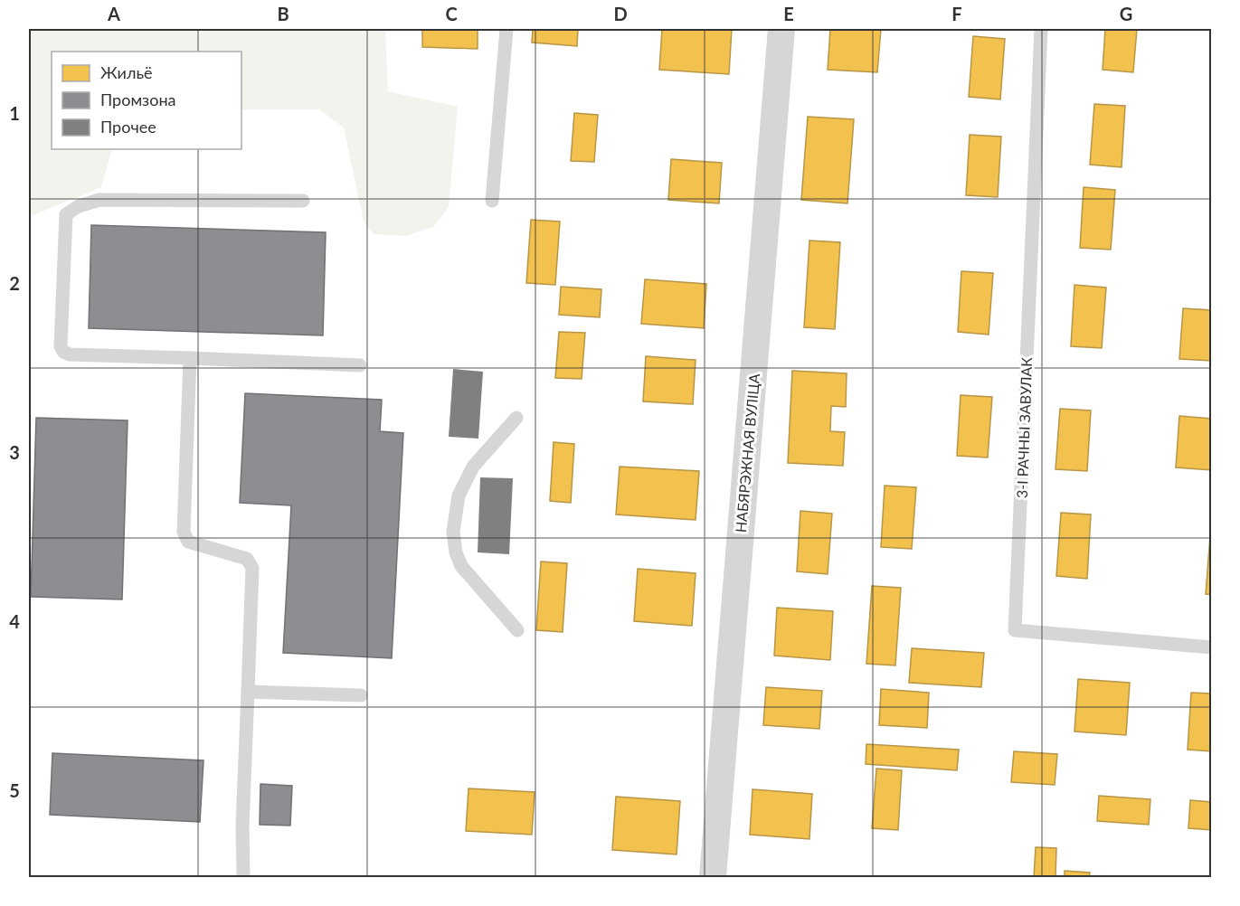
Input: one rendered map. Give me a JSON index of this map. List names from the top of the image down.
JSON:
{
  "streets": {
    "street": ["НАБЯРЭЖНАЯ ВУЛІЦА"],
    "lane": ["3-І РАЧНЫ ЗАВУЛАК"]
  },
  "legend": ["Жильё", "Промзона", "Прочее"],
  "grid": {
    "columns": [
      "A",
      "B",
      "C",
      "D",
      "E",
      "F",
      "G"
    ],
    "rows": [
      "1",
      "2",
      "3",
      "4",
      "5"
    ]
  }
}
